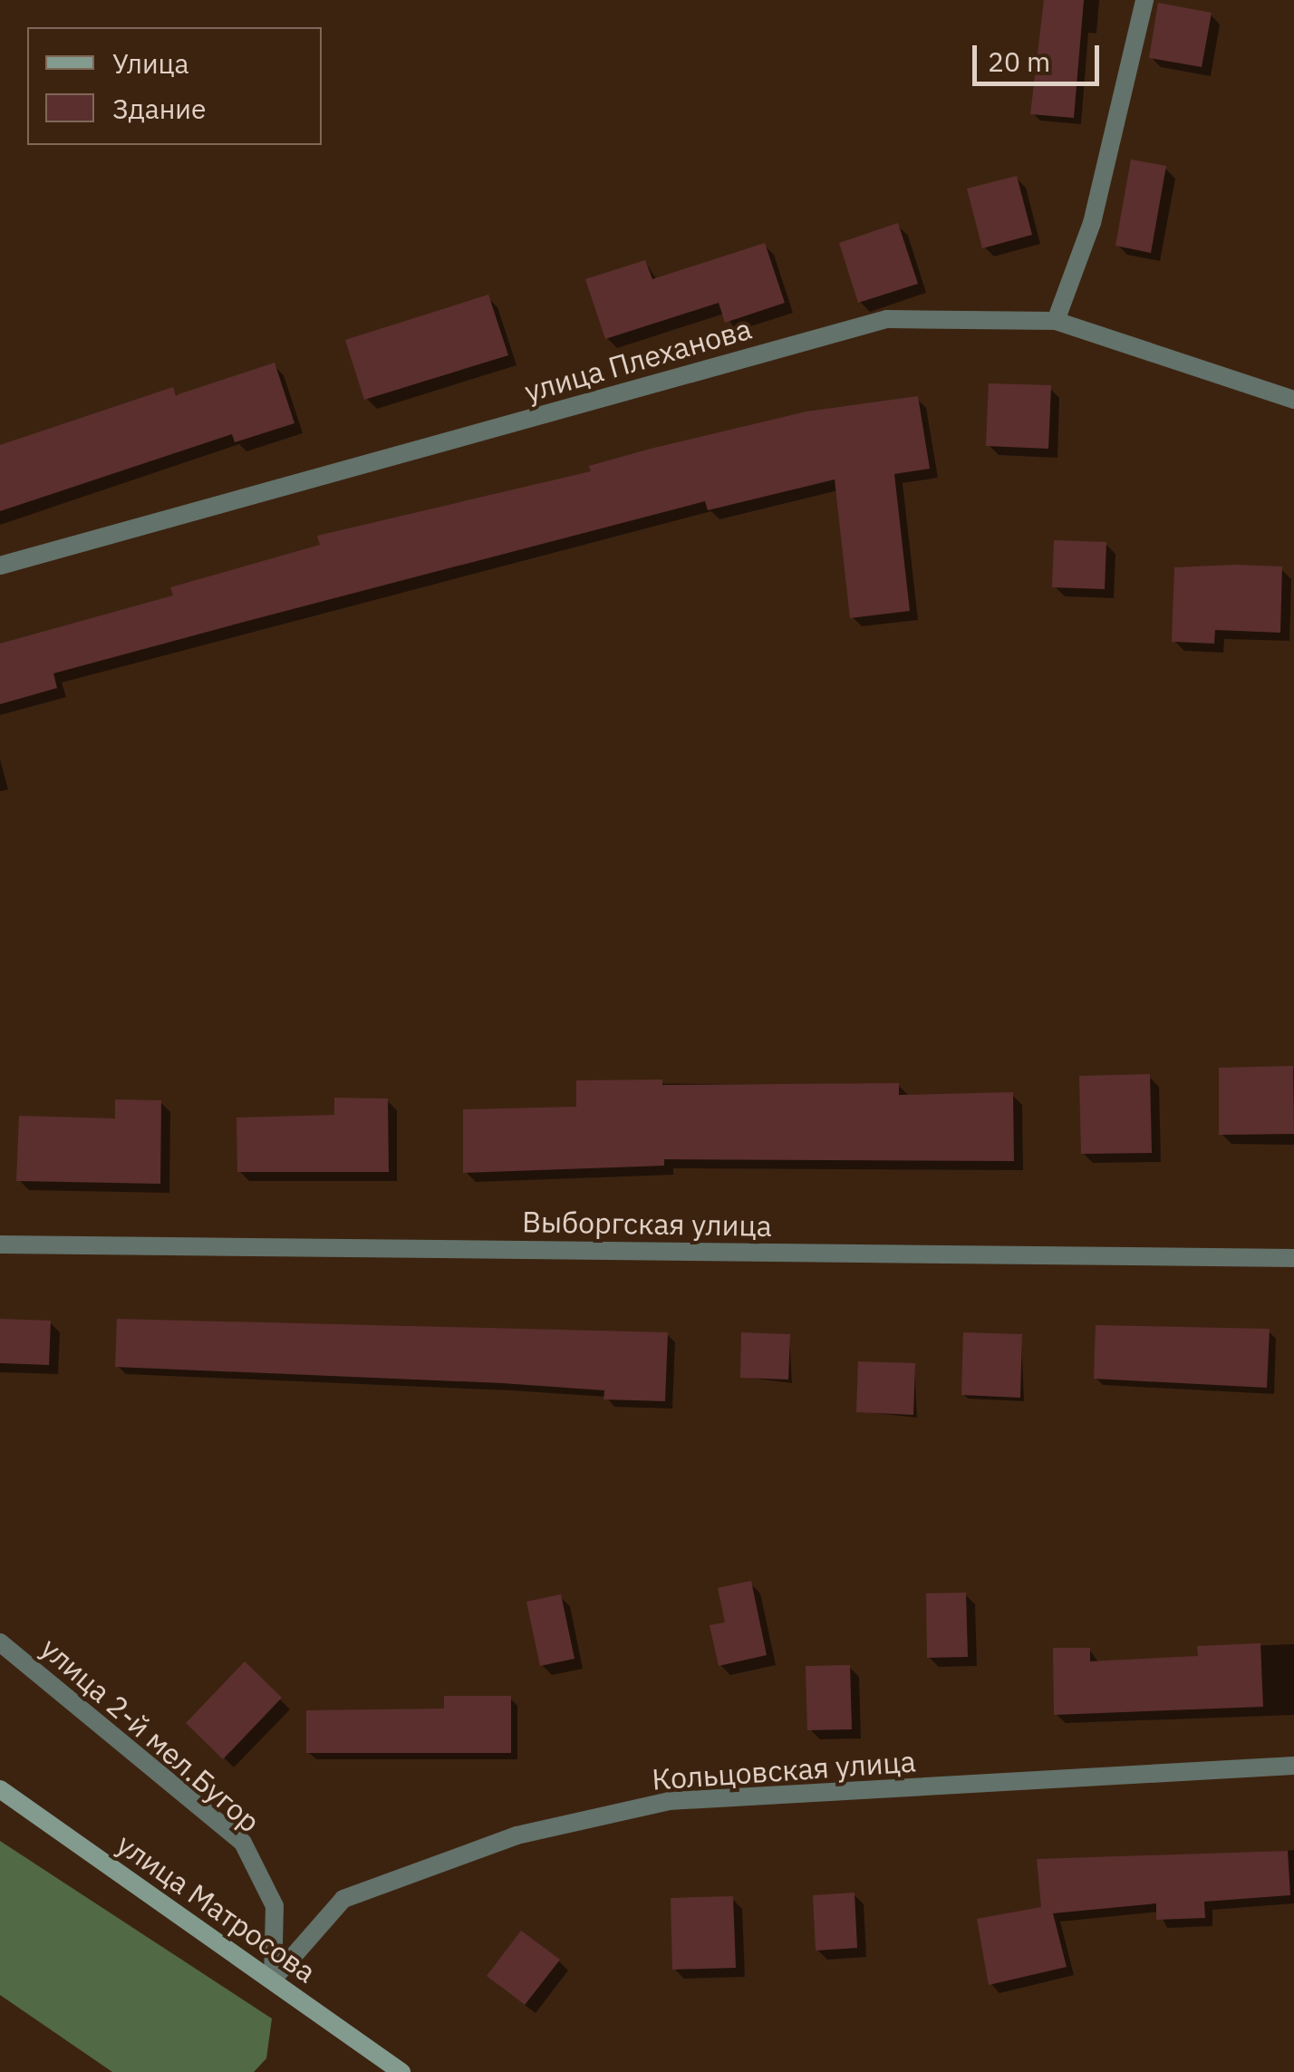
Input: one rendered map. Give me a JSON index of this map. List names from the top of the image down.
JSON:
{
  "streets": {
    "main road": ["улица Матросова"],
    "street": [
      "улица Плеханова",
      "Выборгская улица",
      "улица 2-й мел.Бугор",
      "Кольцовская улица"
    ]
  },
  "crossings": [
    ["улица 2-й мел.Бугор", "Кольцовская улица"],
    ["улица 2-й мел.Бугор", "улица Матросова"],
    ["Кольцовская улица", "улица Матросова"]
  ],
  "legend": ["Улица", "Здание"],
  "scale_bar": "20 m"
}
